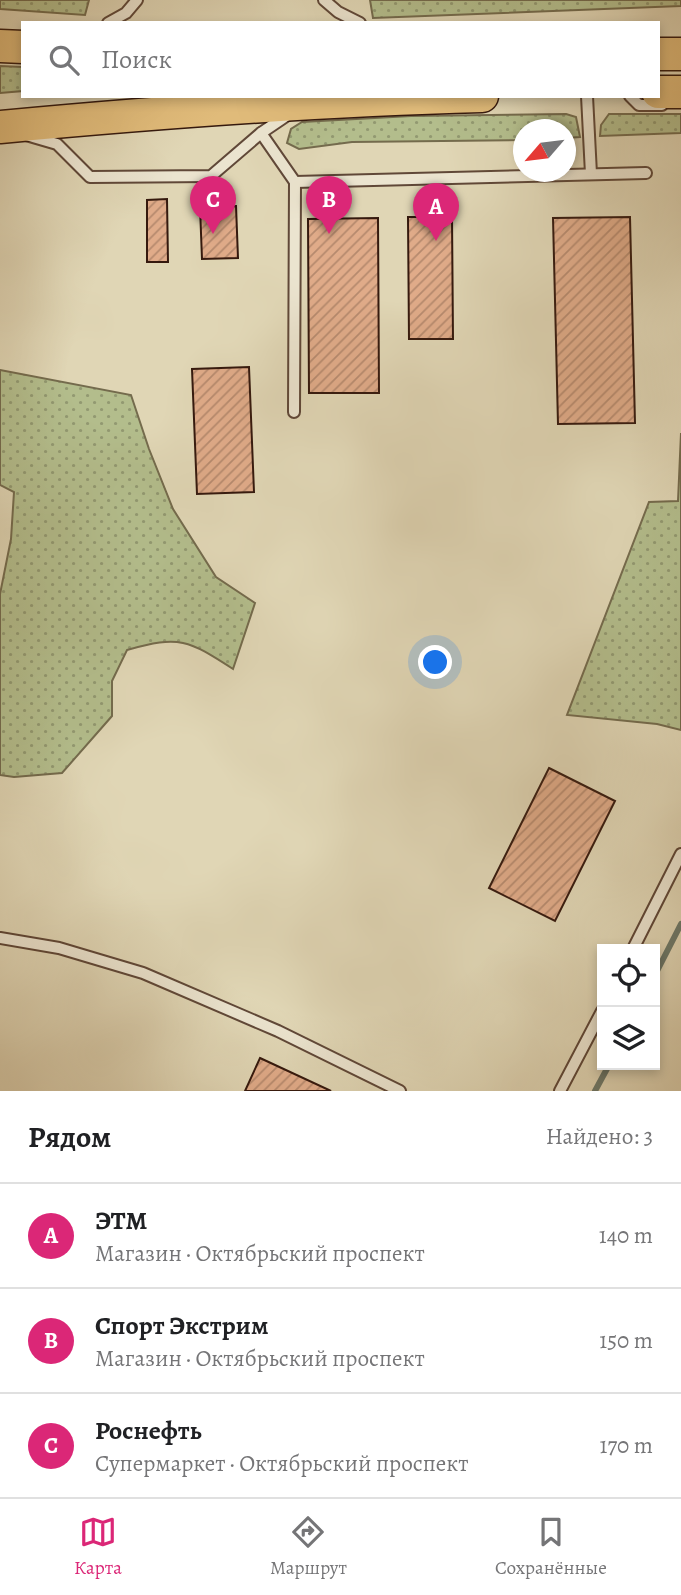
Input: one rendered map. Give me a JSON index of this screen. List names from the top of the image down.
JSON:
{
  "north": "bottom left",
  "page": {
    "search": "Поиск",
    "pins": ["B", "C", "A"],
    "heading": ["Рядом", "Найдено: 3"],
    "list": [
      {
        "mark": "A",
        "name": "ЭТМ",
        "note": "Магазин · Октябрьский проспект",
        "value": "140 m"
      },
      {
        "mark": "B",
        "name": "Спорт Экстрим",
        "note": "Магазин · Октябрьский проспект",
        "value": "150 m"
      },
      {
        "mark": "C",
        "name": "Роснефть",
        "note": "Супермаркет · Октябрьский проспект",
        "value": "170 m"
      }
    ],
    "nav": ["Карта", "Маршрут", "Сохранённые"]
  }
}
